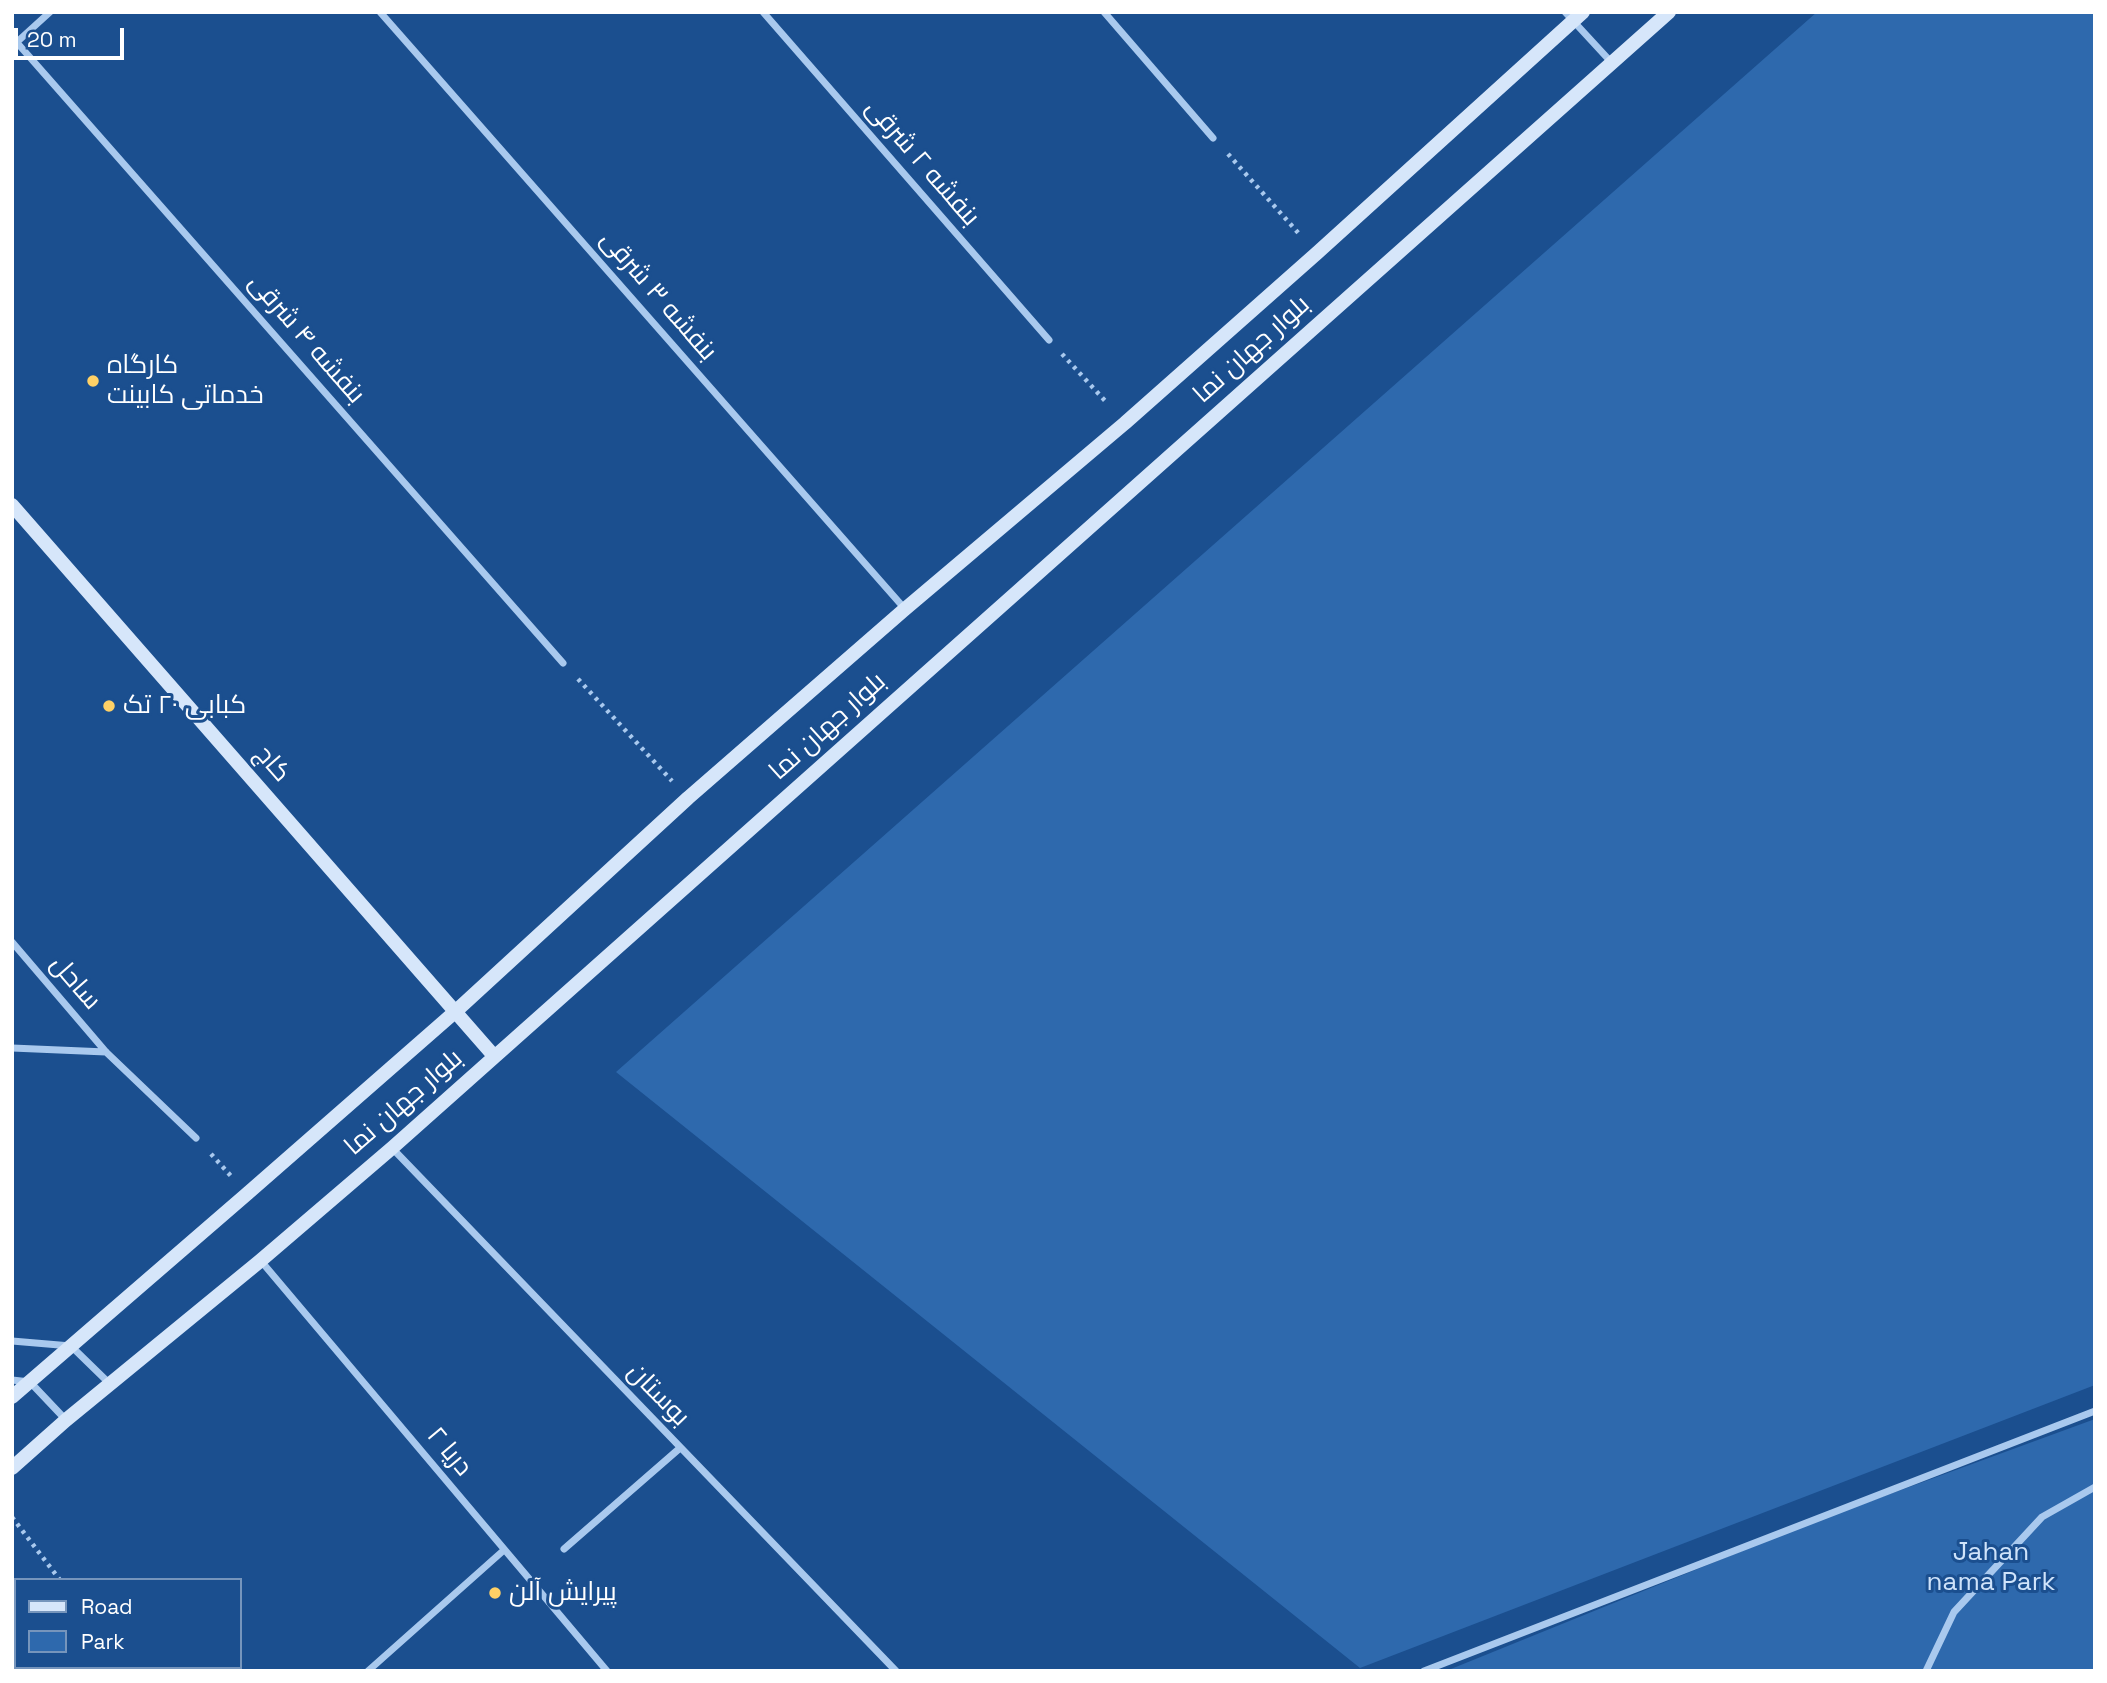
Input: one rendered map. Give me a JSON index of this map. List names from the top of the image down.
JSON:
{
  "streets": {
    "street": [
      "بنفشه ۲ شرقی",
      "بنفشه ۳ شرقی",
      "بنفشه ۴ شرقی",
      "بلوار جهان نما",
      "کاج",
      "ساحل",
      "بوستان",
      "دریا ۲"
    ]
  },
  "crossings": [
    ["بنفشه ۳ شرقی", "بلوار جهان نما"],
    ["بلوار جهان نما", "کاج"],
    ["بلوار جهان نما", "بوستان"],
    ["بلوار جهان نما", "دریا ۲"]
  ],
  "parks": ["Jahan nama Park"],
  "places": ["کارگاه خدماتی کابینت", "کبابی ۲۰ تک", "پیرایش آلن"],
  "legend": ["Road", "Park"],
  "scale_bar": "20 m"
}
